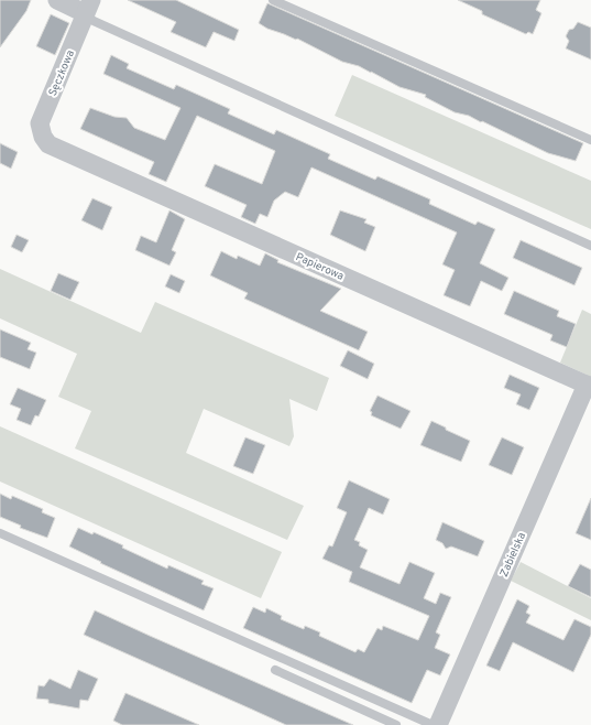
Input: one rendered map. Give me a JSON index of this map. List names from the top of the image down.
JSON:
{
  "streets": {
    "street": ["Sęczkowa", "Papierowa", "Zabielska"]
  },
  "crossings": [
    ["Sęczkowa", "Papierowa"],
    ["Papierowa", "Zabielska"]
  ]
}
